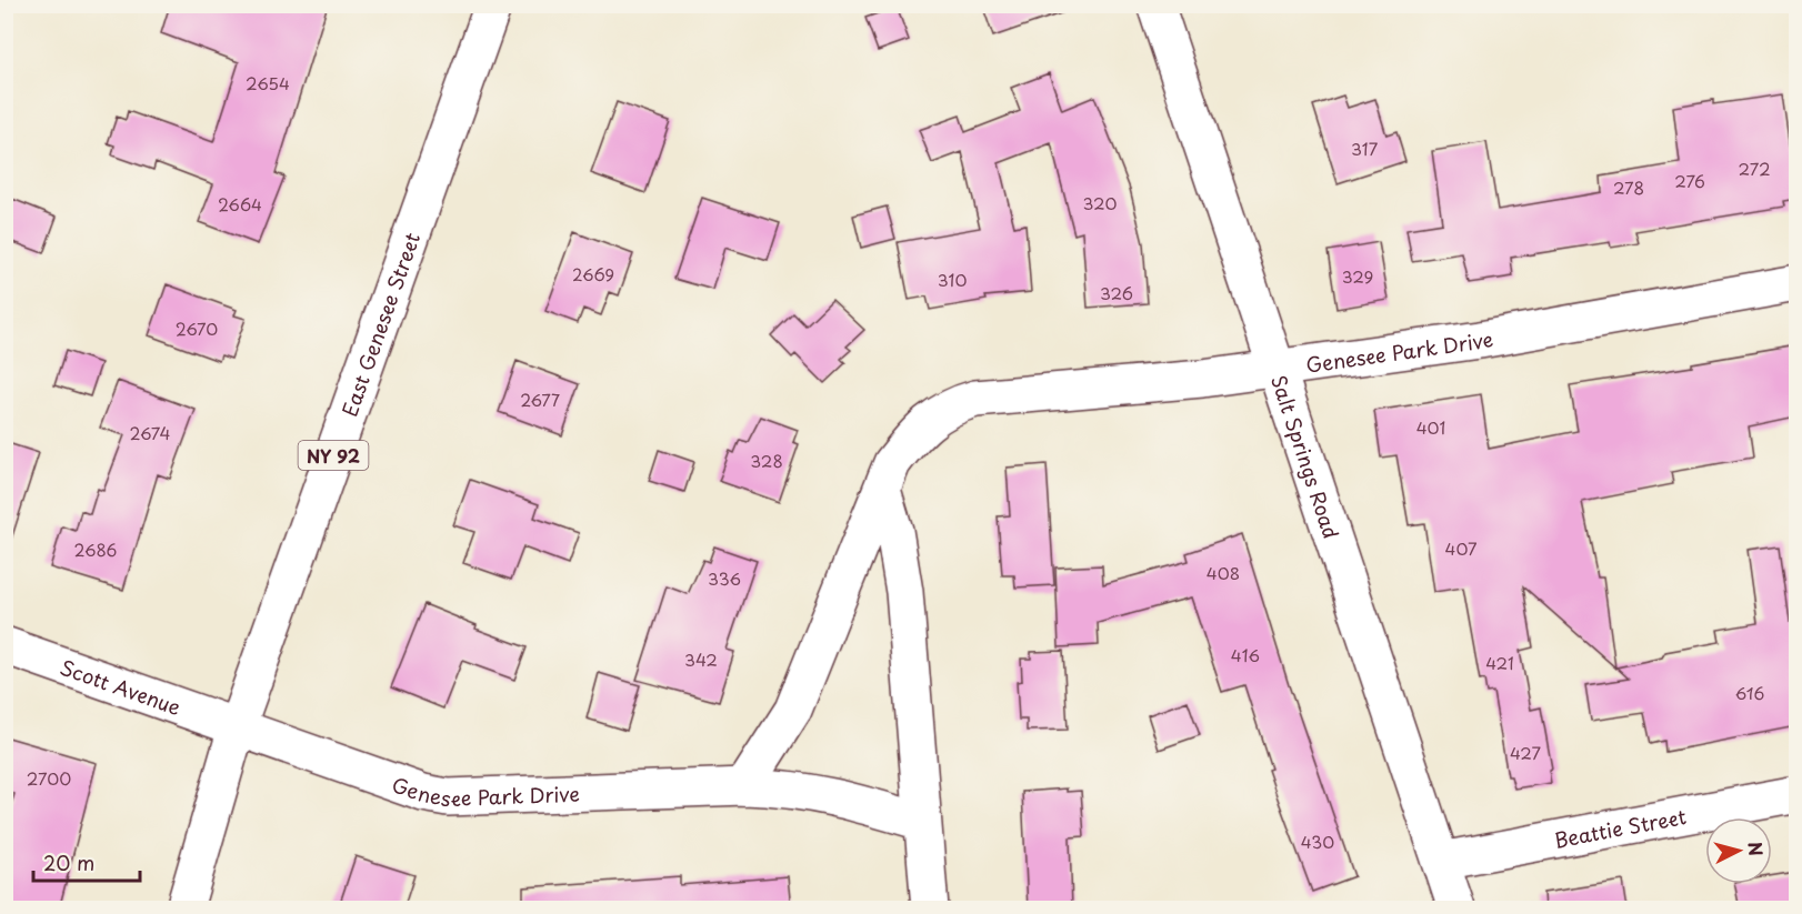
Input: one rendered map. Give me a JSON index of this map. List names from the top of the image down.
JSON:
{
  "streets": {
    "street": [
      "East Genesee Street",
      "Genesee Park Drive",
      "NY 92",
      "Salt Springs Road",
      "Scott Avenue",
      "Beattie Street"
    ]
  },
  "crossings": [
    ["East Genesee Street", "Genesee Park Drive"],
    ["East Genesee Street", "Scott Avenue"],
    ["Genesee Park Drive", "Salt Springs Road"],
    ["Genesee Park Drive", "Scott Avenue"],
    ["Salt Springs Road", "Beattie Street"]
  ],
  "house_numbers": [
    "2654",
    "317",
    "272",
    "276",
    "278",
    "320",
    "2664",
    "2669",
    "329",
    "310",
    "326",
    "2670",
    "2677",
    "401",
    "2674",
    "328",
    "407",
    "2686",
    "408",
    "336",
    "416",
    "342",
    "421",
    "616",
    "427",
    "2700",
    "430"
  ],
  "scale_bar": "20 m",
  "north": "right"
}
